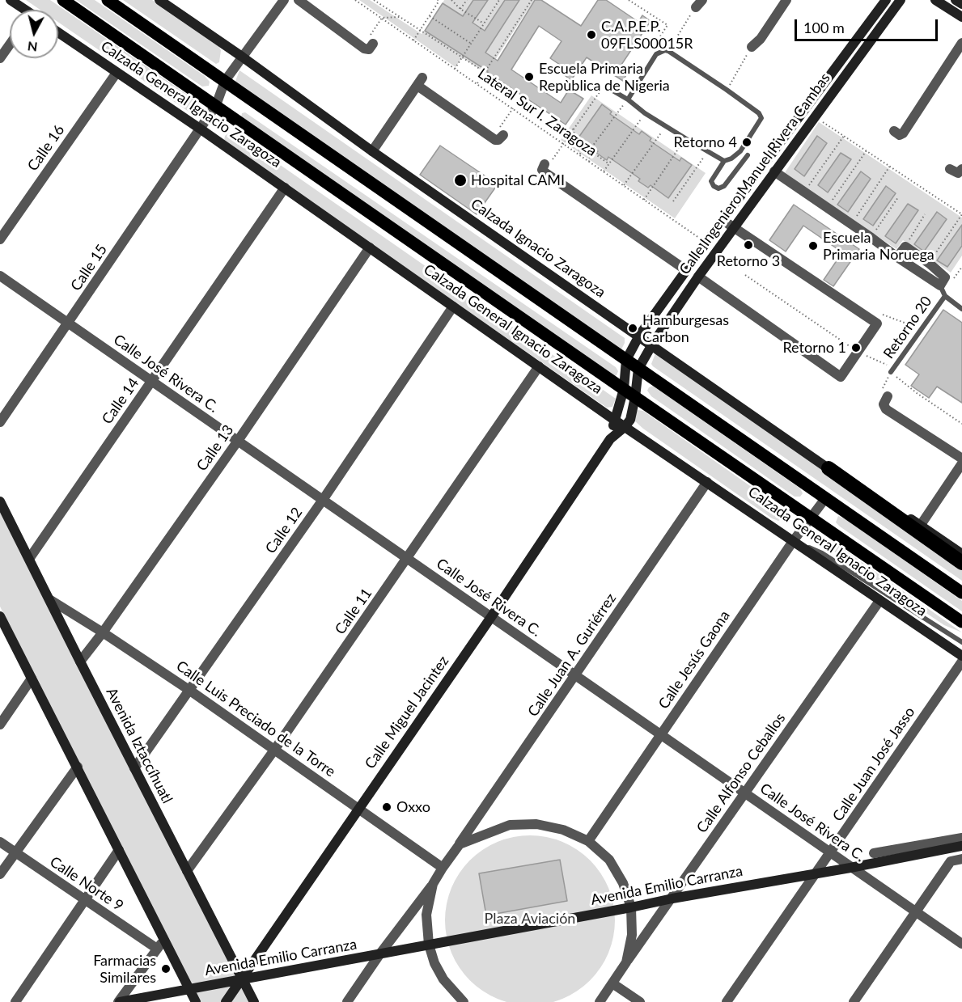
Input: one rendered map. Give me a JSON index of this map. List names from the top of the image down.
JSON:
{
  "streets": {
    "main road": [
      "Calzada General Ignacio Zaragoza",
      "Calle Ingeniero Manuel Rivera Cambas",
      "Calzada Ignacio Zaragoza",
      "Calle Miguel Jacintez",
      "Avenida Iztaccíhuatl",
      "Avenida Emilio Carranza"
    ],
    "street": [
      "Calle 16",
      "Calle 15",
      "Calle José Rivera C.",
      "Calle 14",
      "Calle 13",
      "Calle 12",
      "Calle 11",
      "Calle Juan A. Guriérrez",
      "Calle Jesús Gaona",
      "Calle Luis Preciado de la Torre",
      "Calle Juan José Jasso",
      "Calle Alfonso Ceballos",
      "Calle Norte 9"
    ],
    "lane": ["Retorno 20"],
    "path": ["Lateral Sur I. Zaragoza"]
  },
  "crossings": [
    ["Calzada General Ignacio Zaragoza", "Calle 16"],
    ["Calzada General Ignacio Zaragoza", "Calle 15"],
    ["Calzada General Ignacio Zaragoza", "Calle 14"],
    ["Calzada General Ignacio Zaragoza", "Calle 13"],
    ["Calzada General Ignacio Zaragoza", "Calle 12"],
    ["Calzada General Ignacio Zaragoza", "Calle 11"],
    ["Calzada General Ignacio Zaragoza", "Calle Juan A. Guriérrez"],
    ["Calzada General Ignacio Zaragoza", "Calle Jesús Gaona"],
    ["Calzada General Ignacio Zaragoza", "Calle Miguel Jacintez"],
    ["Calzada General Ignacio Zaragoza", "Calle Alfonso Ceballos"],
    ["Lateral Sur I. Zaragoza", "Calle Ingeniero Manuel Rivera Cambas"],
    ["Calle Ingeniero Manuel Rivera Cambas", "Calzada Ignacio Zaragoza"],
    ["Calle Ingeniero Manuel Rivera Cambas", "Calle Miguel Jacintez"],
    ["Calzada Ignacio Zaragoza", "Calle 15"],
    ["Calle 15", "Calle José Rivera C."],
    ["Calle José Rivera C.", "Calle 14"],
    ["Calle José Rivera C.", "Calle 13"],
    ["Calle José Rivera C.", "Calle 12"],
    ["Calle José Rivera C.", "Calle 11"],
    ["Calle José Rivera C.", "Calle Juan A. Guriérrez"],
    ["Calle José Rivera C.", "Calle Jesús Gaona"],
    ["Calle José Rivera C.", "Calle Miguel Jacintez"],
    ["Calle José Rivera C.", "Calle Juan José Jasso"],
    ["Calle José Rivera C.", "Calle Alfonso Ceballos"],
    ["Calle José Rivera C.", "Avenida Emilio Carranza"],
    ["Calle 14", "Avenida Iztaccíhuatl"],
    ["Calle 13", "Calle Luis Preciado de la Torre"],
    ["Calle 13", "Avenida Iztaccíhuatl"],
    ["Calle 12", "Calle Luis Preciado de la Torre"],
    ["Calle 12", "Avenida Iztaccíhuatl"],
    ["Calle 11", "Calle Luis Preciado de la Torre"],
    ["Calle 11", "Avenida Iztaccíhuatl"],
    ["Calle Juan A. Guriérrez", "Calle Luis Preciado de la Torre"],
    ["Calle Miguel Jacintez", "Calle Luis Preciado de la Torre"],
    ["Calle Miguel Jacintez", "Avenida Iztaccíhuatl"],
    ["Calle Miguel Jacintez", "Avenida Emilio Carranza"],
    ["Calle Luis Preciado de la Torre", "Avenida Iztaccíhuatl"],
    ["Avenida Iztaccíhuatl", "Avenida Emilio Carranza"],
    ["Calle Juan José Jasso", "Avenida Emilio Carranza"],
    ["Calle Alfonso Ceballos", "Avenida Emilio Carranza"]
  ],
  "parks": ["Plaza Aviación"],
  "places": [
    "C.A.P.E.P. 09FLS00015R",
    "Escuela Primaria Repùblica de Nigeria",
    "Retorno 4",
    "Hospital CAMI",
    "Retorno 3",
    "Escuela Primaria Noruega",
    "Hamburgesas Carbon",
    "Retorno 1",
    "Oxxo",
    "Farmacias Similares"
  ],
  "scale_bar": "100 m",
  "north": "bottom"
}
